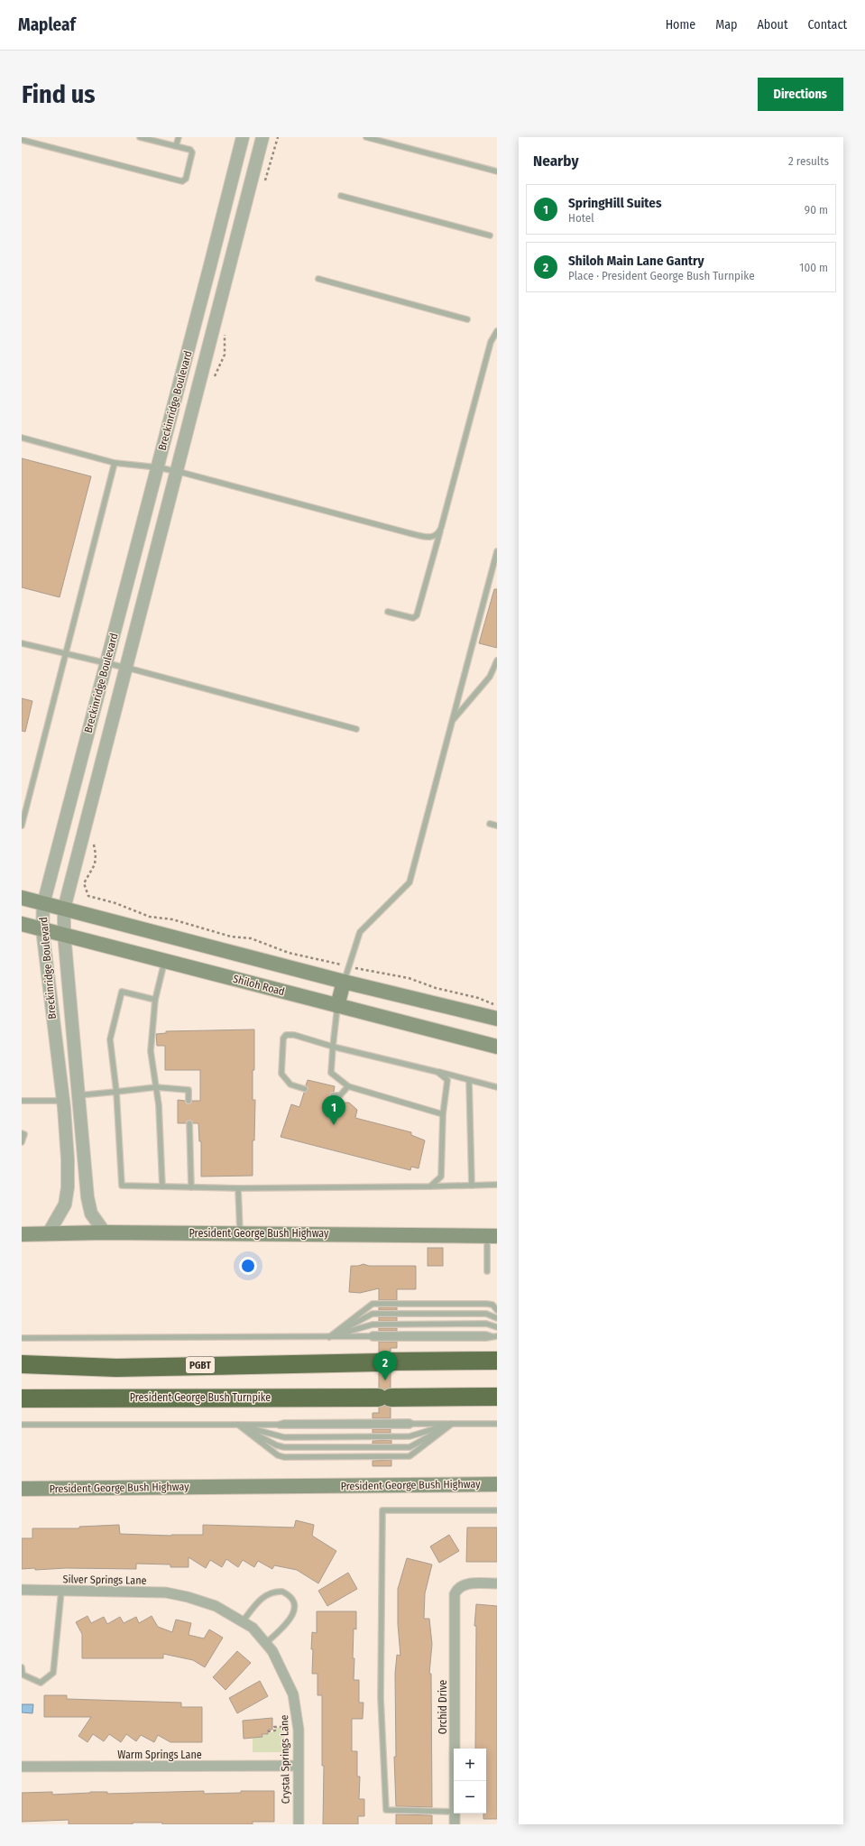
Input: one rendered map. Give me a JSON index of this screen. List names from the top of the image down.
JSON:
{
  "streets": {
    "highway": ["PGBT", "President George Bush Turnpike"],
    "main road": ["Shiloh Road", "President George Bush Highway"],
    "street": [
      "Breckinridge Boulevard",
      "Silver Springs Lane",
      "Orchid Drive",
      "Warm Springs Lane",
      "Crystal Springs Lane"
    ]
  },
  "crossings": [
    ["Breckinridge Boulevard", "Shiloh Road"],
    ["Breckinridge Boulevard", "President George Bush Highway"],
    ["Silver Springs Lane", "Crystal Springs Lane"],
    ["Warm Springs Lane", "Crystal Springs Lane"]
  ],
  "page": {
    "header": "Mapleaf",
    "nav": [
      "Home",
      "Map",
      "About",
      "Contact"
    ],
    "buttons": "Directions",
    "title": "Find us",
    "heading": ["Nearby", "2 results"],
    "list": [
      {
        "mark": "1",
        "name": "SpringHill Suites",
        "note": "Hotel",
        "value": "90 m"
      },
      {
        "mark": "2",
        "name": "Shiloh Main Lane Gantry",
        "note": "Place · President George Bush Turnpike",
        "value": "100 m"
      }
    ],
    "pins": ["1", "2"],
    "map_buttons": ["+", "−"]
  }
}
